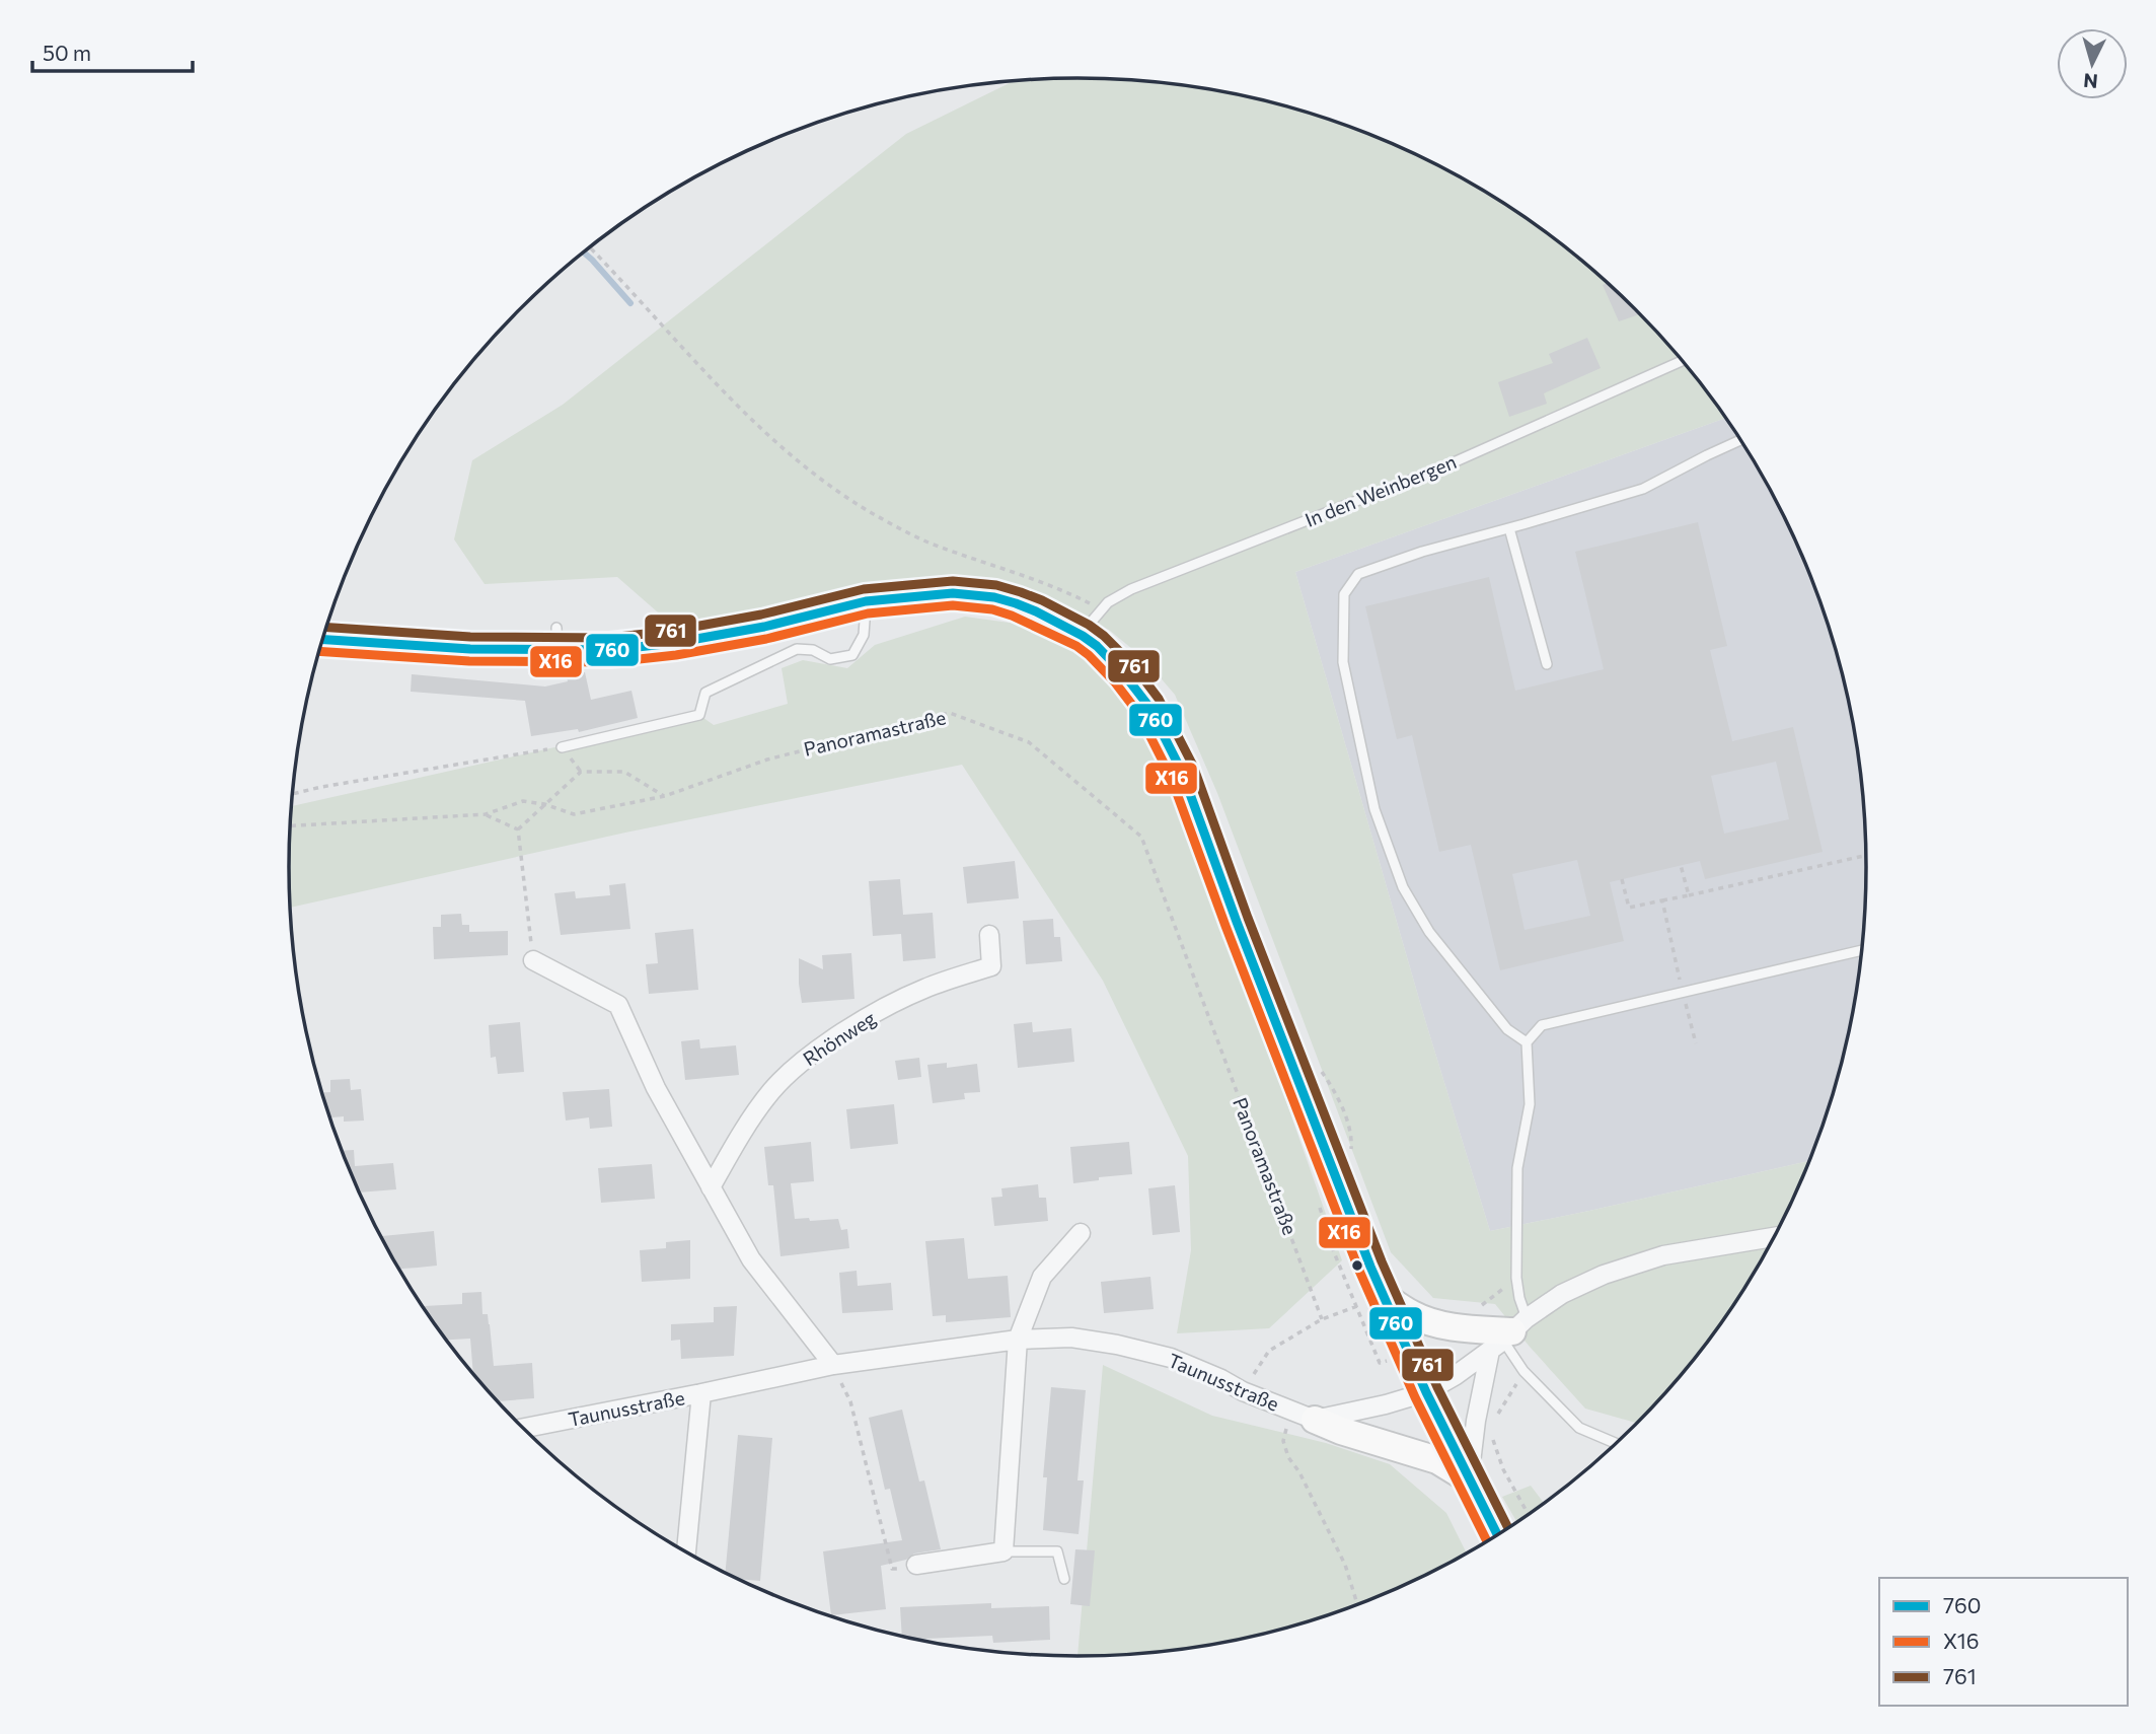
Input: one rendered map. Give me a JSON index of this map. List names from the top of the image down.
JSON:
{
  "streets": {
    "street": ["Rhönweg", "Taunusstraße"],
    "lane": ["In den Weinbergen"],
    "path": ["Panoramastraße"]
  },
  "lines": ["transit line 761", "transit line 760", "transit line X16"],
  "legend": ["760", "X16", "761"],
  "scale_bar": "50 m",
  "north": "bottom"
}
